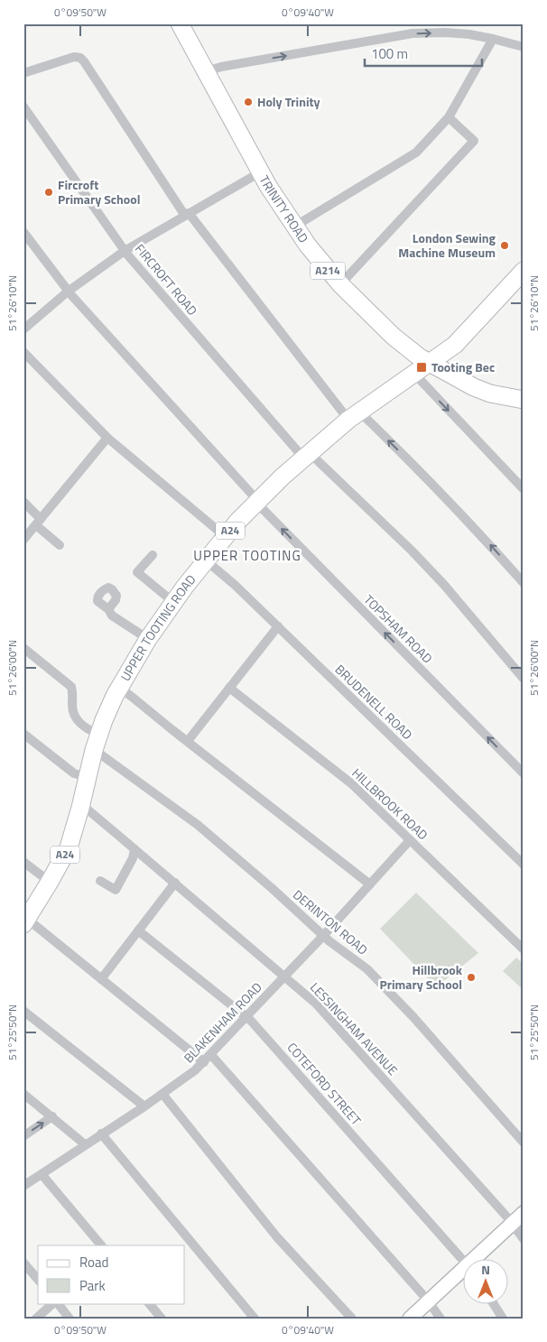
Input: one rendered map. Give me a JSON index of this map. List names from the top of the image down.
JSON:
{
  "streets": {
    "highway": [
      "TRINITY ROAD",
      "A214",
      "A24",
      "UPPER TOOTING ROAD"
    ],
    "street": [
      "FIRCROFT ROAD",
      "TOPSHAM ROAD",
      "BRUDENELL ROAD",
      "HILLBROOK ROAD",
      "DERINTON ROAD",
      "BLAKENHAM ROAD",
      "LESSINGHAM AVENUE",
      "COTEFORD STREET"
    ]
  },
  "crossings": [
    ["TRINITY ROAD", "A214"],
    ["TRINITY ROAD", "A24"],
    ["TRINITY ROAD", "UPPER TOOTING ROAD"],
    ["A214", "A24"],
    ["A214", "UPPER TOOTING ROAD"],
    ["FIRCROFT ROAD", "UPPER TOOTING ROAD"],
    ["A24", "UPPER TOOTING ROAD"],
    ["UPPER TOOTING ROAD", "TOPSHAM ROAD"],
    ["UPPER TOOTING ROAD", "BRUDENELL ROAD"],
    ["UPPER TOOTING ROAD", "DERINTON ROAD"],
    ["UPPER TOOTING ROAD", "LESSINGHAM AVENUE"],
    ["HILLBROOK ROAD", "BLAKENHAM ROAD"],
    ["DERINTON ROAD", "BLAKENHAM ROAD"],
    ["BLAKENHAM ROAD", "LESSINGHAM AVENUE"],
    ["BLAKENHAM ROAD", "COTEFORD STREET"]
  ],
  "one_way": ["TOPSHAM ROAD"],
  "districts": ["UPPER TOOTING"],
  "places": {
    "other": [
      "Holy Trinity",
      "Fircroft Primary School",
      "London Sewing Machine Museum",
      "Hillbrook Primary School"
    ],
    "transit": ["Tooting Bec"]
  },
  "legend": ["Road", "Park"],
  "scale_bar": "100 m",
  "north": "top",
  "coordinates": [
    "0°09'50\"W",
    "0°09'40\"W",
    "51°26'10\"N",
    "51°26'00\"N",
    "51°25'50\"N"
  ]
}
